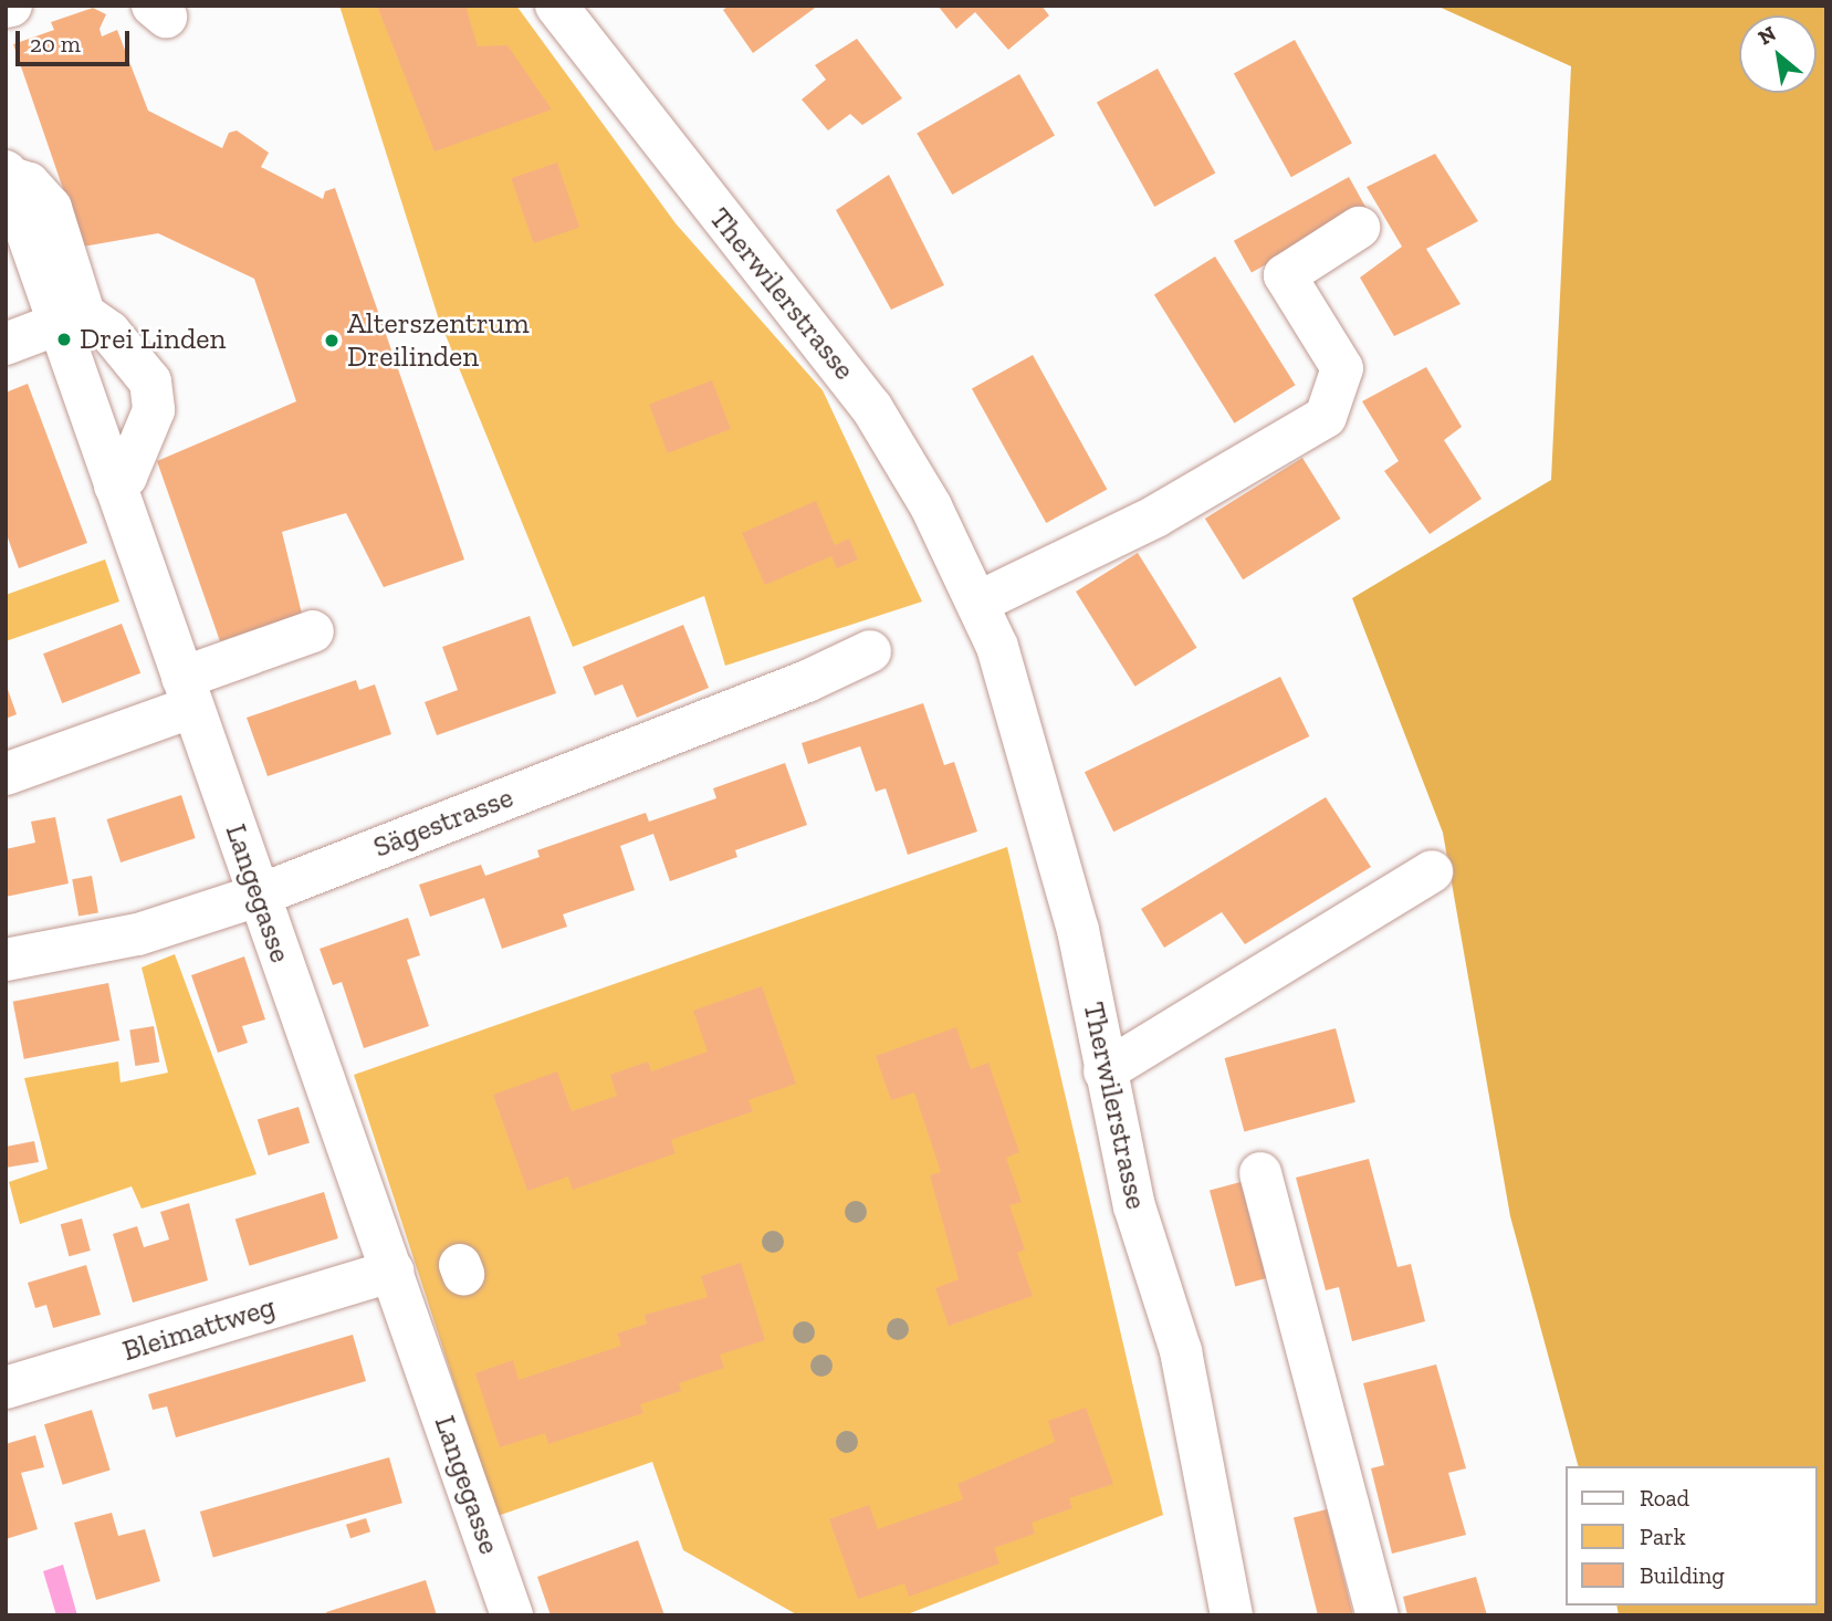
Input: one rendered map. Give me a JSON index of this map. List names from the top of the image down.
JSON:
{
  "streets": {
    "street": [
      "Therwilerstrasse",
      "Sägestrasse",
      "Langegasse",
      "Bleimattweg"
    ]
  },
  "crossings": [
    ["Sägestrasse", "Langegasse"],
    ["Langegasse", "Bleimattweg"]
  ],
  "places": ["Drei Linden", "Alterszentrum Dreilinden"],
  "legend": ["Road", "Park", "Building"],
  "scale_bar": "20 m",
  "north": "top left"
}
